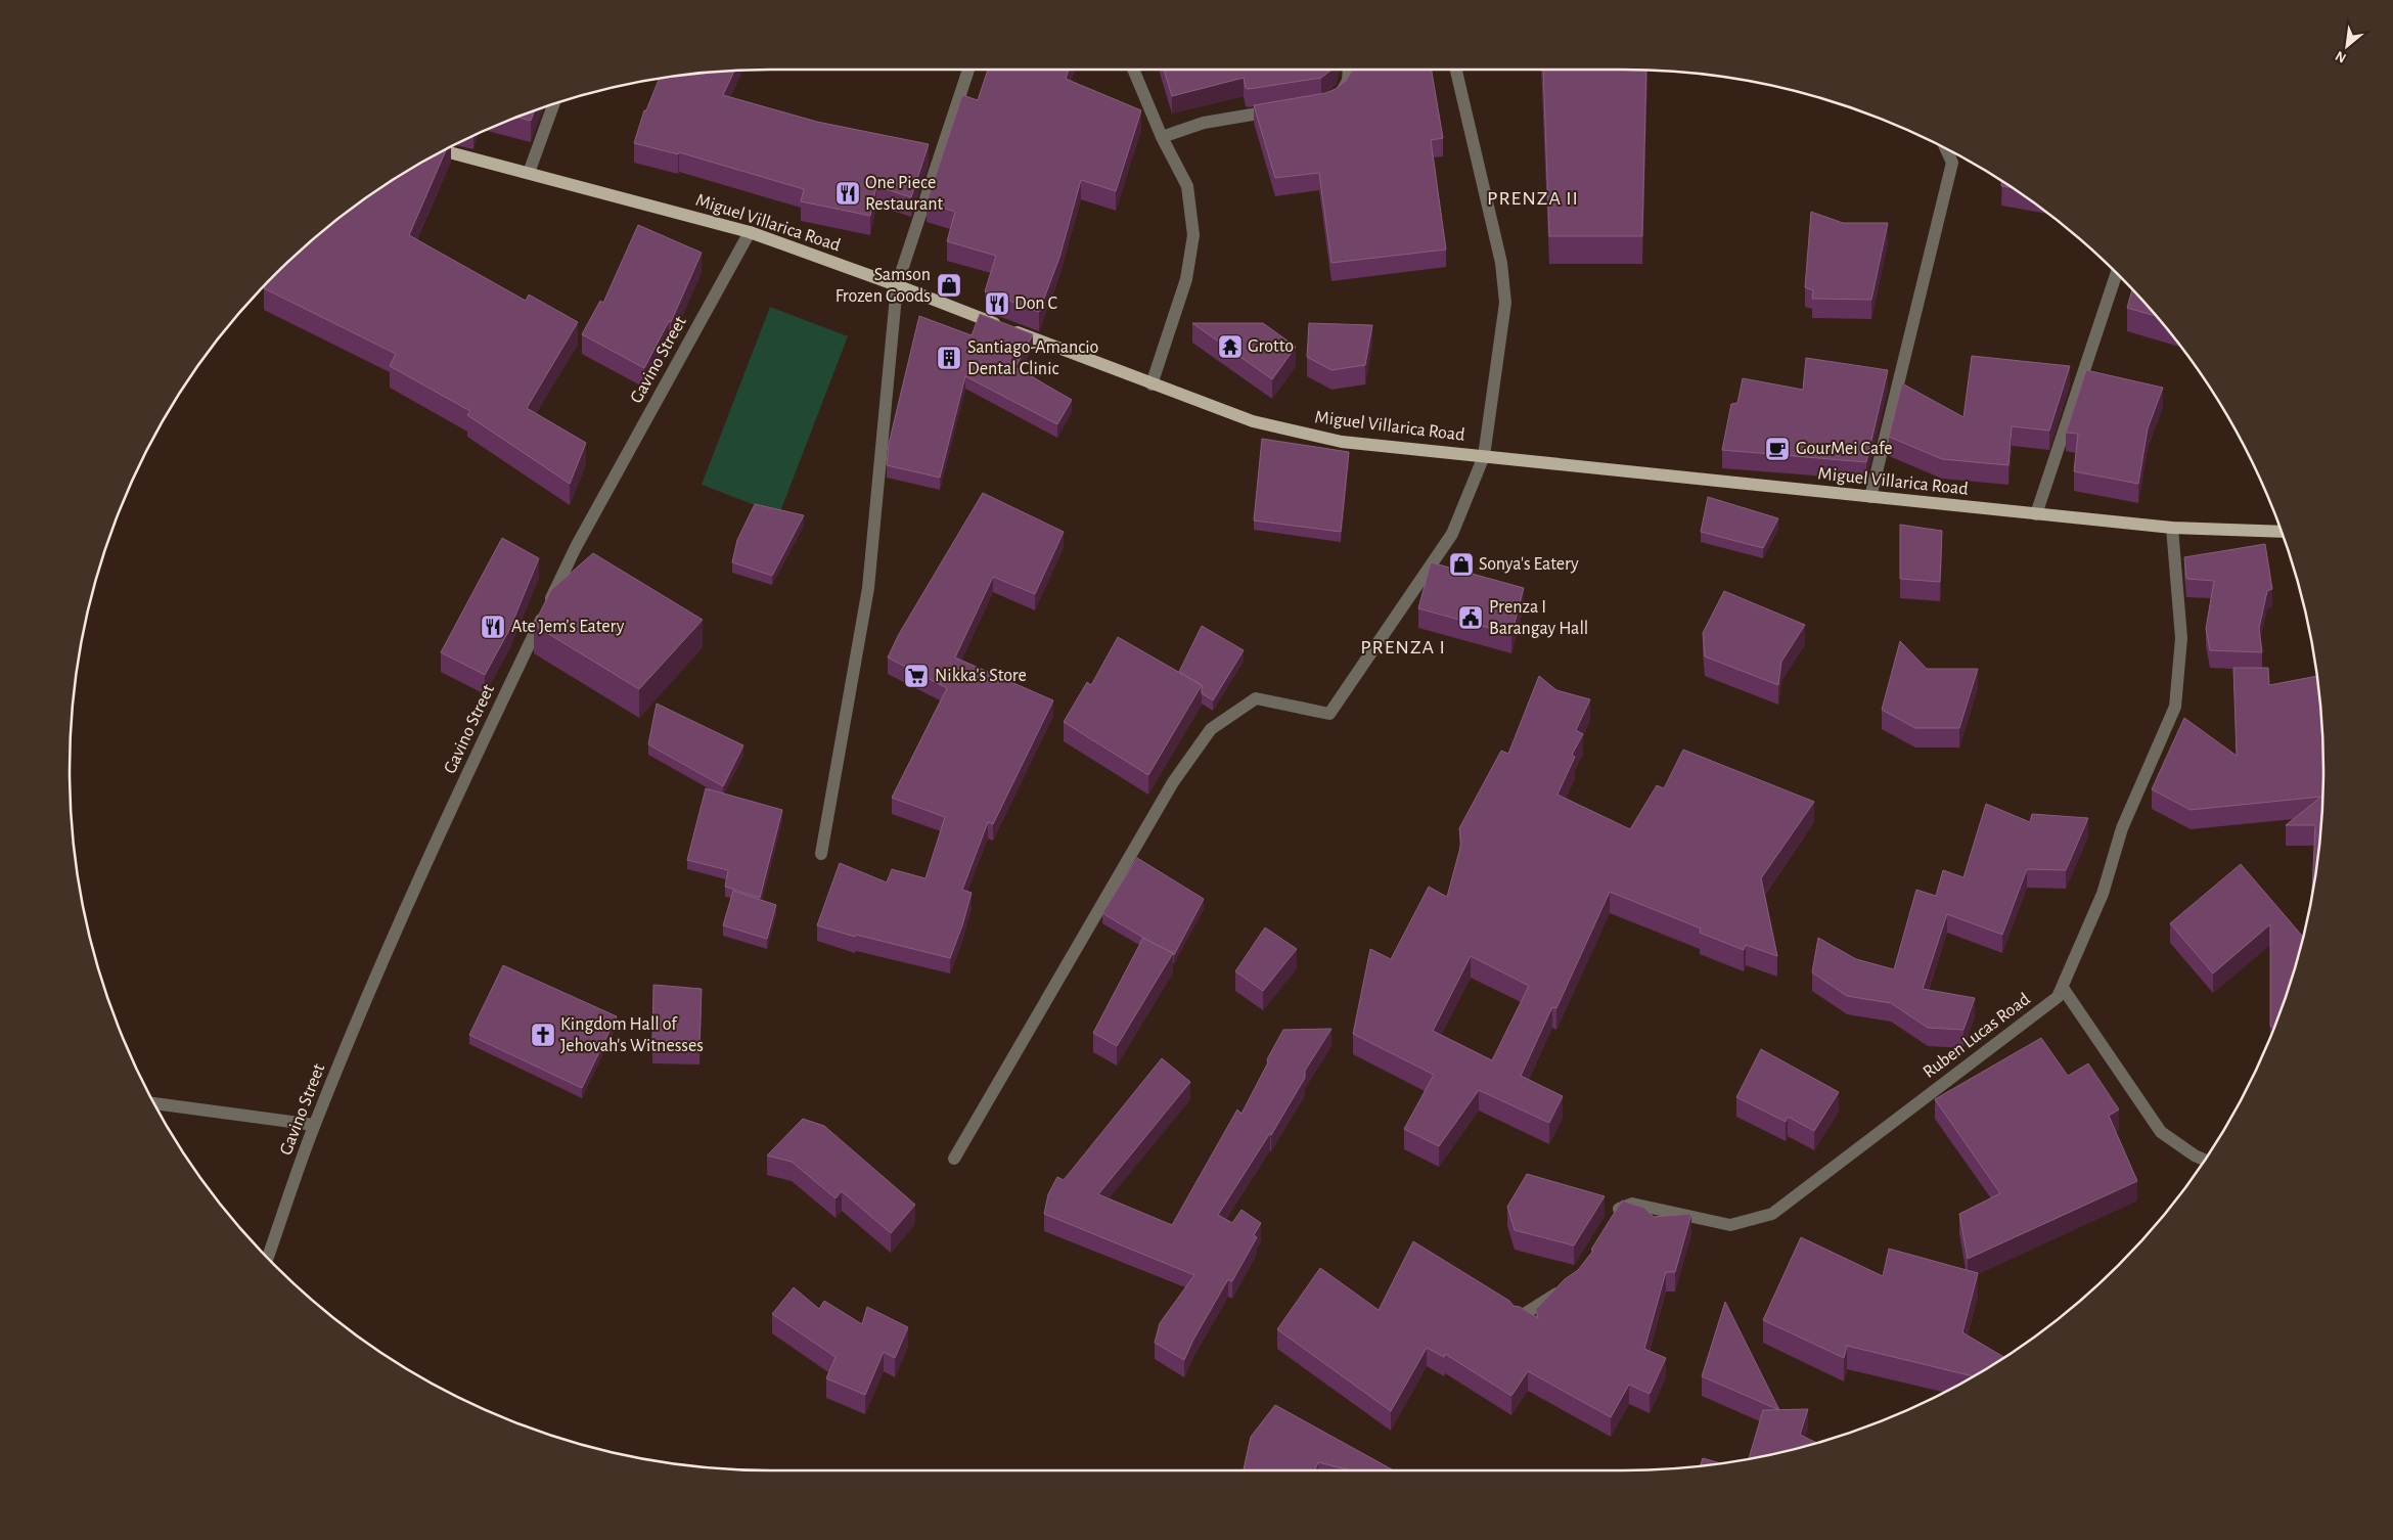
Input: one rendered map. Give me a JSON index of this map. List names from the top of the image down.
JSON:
{
  "streets": {
    "main road": ["Miguel Villarica Road"],
    "street": ["Gavino Street", "Ruben Lucas Road"]
  },
  "crossings": [
    ["Miguel Villarica Road", "Gavino Street"],
    ["Miguel Villarica Road", "Ruben Lucas Road"]
  ],
  "districts": ["PRENZA II", "PRENZA I"],
  "places": {
    "restaurant": ["One Piece Restaurant", "Don C", "Ate Jem's Eatery"],
    "shop": ["Samson Frozen Goods", "Sonya's Eatery"],
    "temple": ["Grotto"],
    "building": ["Santiago-Amancio Dental Clinic"],
    "cafe": ["GourMei Cafe"],
    "public building": ["Prenza I Barangay Hall"],
    "supermarket": ["Nikka's Store"],
    "church": ["Kingdom Hall of Jehovah's Witnesses"]
  },
  "north": "bottom left"
}
